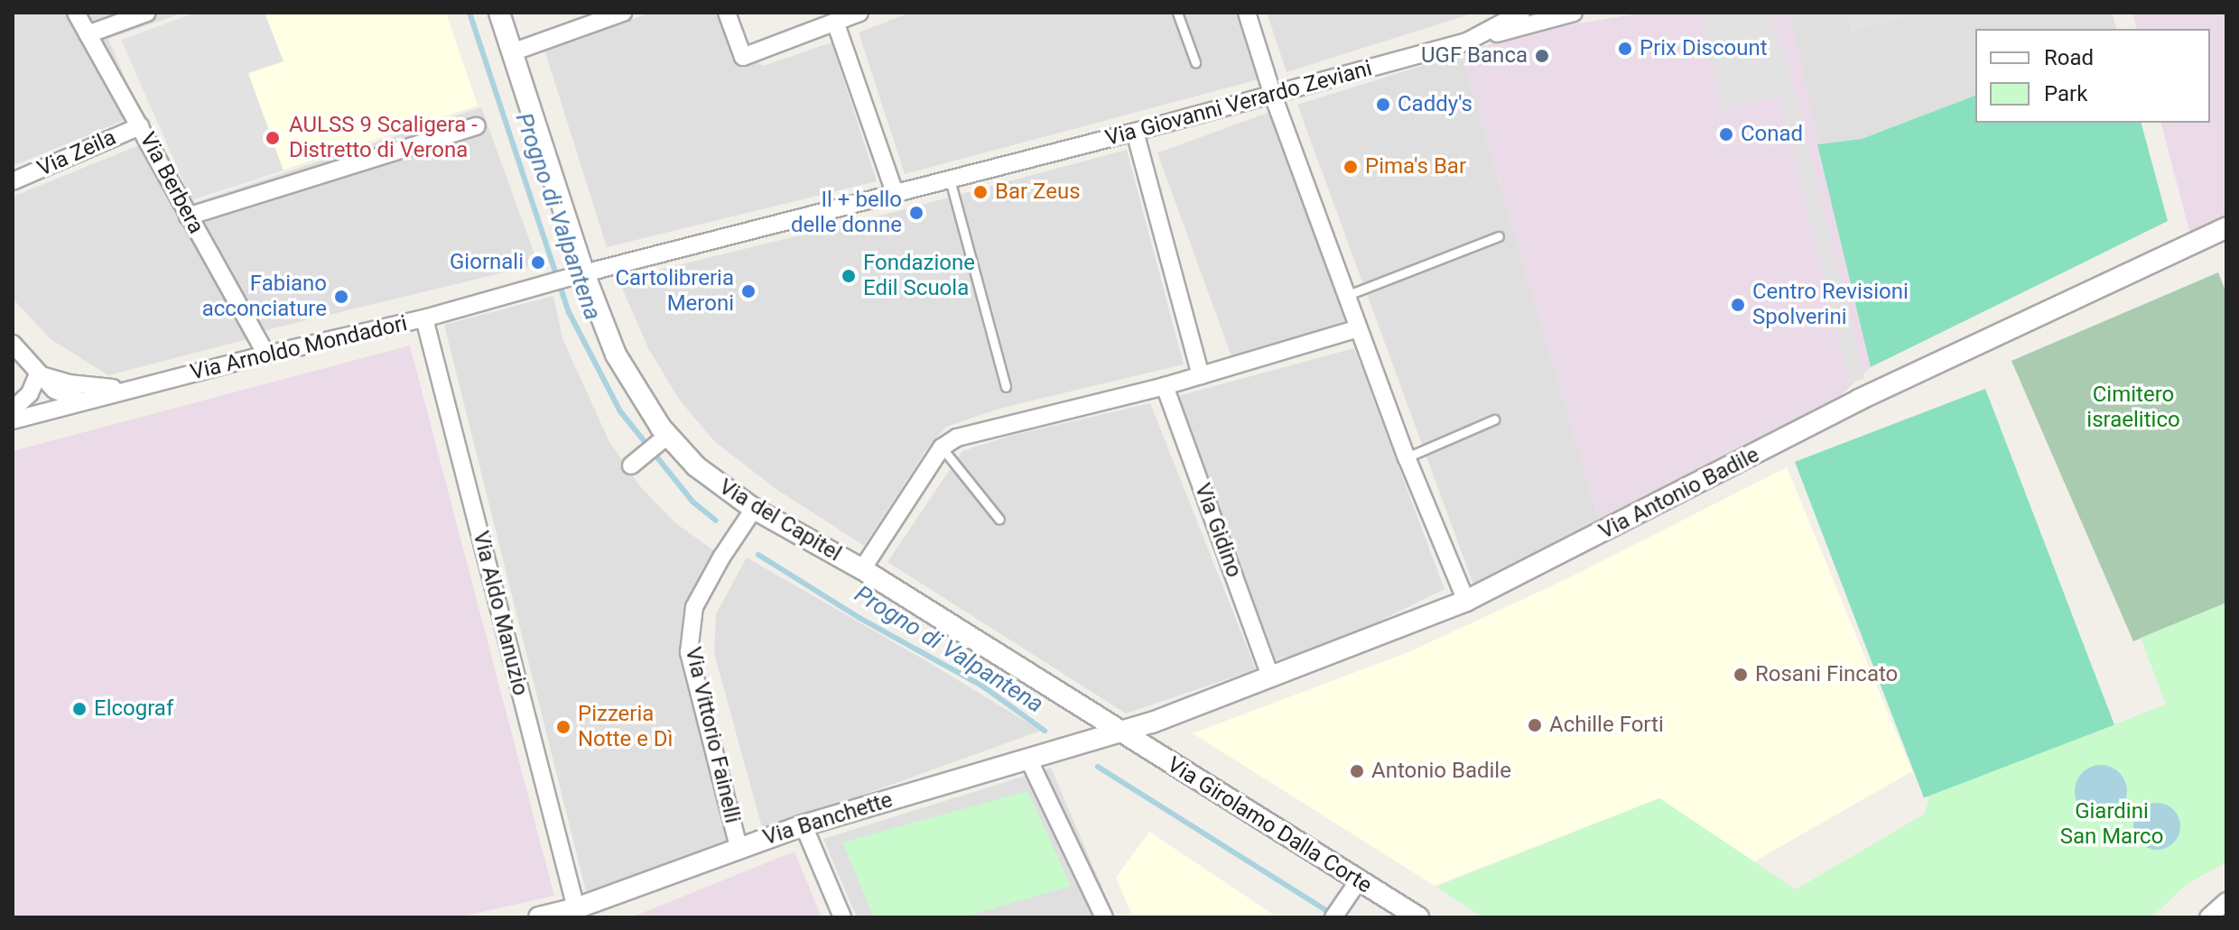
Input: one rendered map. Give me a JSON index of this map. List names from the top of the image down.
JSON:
{
  "streets": {
    "street": [
      "Via Giovanni Verardo Zeviani",
      "Via Zeila",
      "Via Berbera",
      "Via Arnoldo Mondadori",
      "Via Antonio Badile",
      "Via del Capitel",
      "Via Gidino",
      "Via Aldo Manuzio",
      "Via Vittorio Fainelli",
      "Via Banchette",
      "Via Girolamo Dalla Corte"
    ]
  },
  "crossings": [
    ["Via Giovanni Verardo Zeviani", "Via Arnoldo Mondadori"],
    ["Via Giovanni Verardo Zeviani", "Via del Capitel"],
    ["Via Zeila", "Via Berbera"],
    ["Via Berbera", "Via Arnoldo Mondadori"],
    ["Via Arnoldo Mondadori", "Via del Capitel"],
    ["Via Arnoldo Mondadori", "Via Aldo Manuzio"],
    ["Via Antonio Badile", "Via del Capitel"],
    ["Via Antonio Badile", "Via Gidino"],
    ["Via Antonio Badile", "Via Banchette"],
    ["Via Antonio Badile", "Via Girolamo Dalla Corte"],
    ["Via del Capitel", "Via Vittorio Fainelli"],
    ["Via del Capitel", "Via Banchette"],
    ["Via del Capitel", "Via Girolamo Dalla Corte"],
    ["Via Aldo Manuzio", "Via Banchette"],
    ["Via Vittorio Fainelli", "Via Banchette"],
    ["Via Banchette", "Via Girolamo Dalla Corte"]
  ],
  "water": ["Progno di Valpantena"],
  "parks": ["Cimitero israelitico", "Giardini San Marco"],
  "places": [
    "Prix Discount",
    "UGF Banca",
    "Caddy's",
    "Conad",
    "AULSS 9 Scaligera - Distretto di Verona",
    "Pima's Bar",
    "Bar Zeus",
    "Il + bello delle donne",
    "Giornali",
    "Fondazione Edil Scuola",
    "Cartolibreria Meroni",
    "Fabiano acconciature",
    "Centro Revisioni Spolverini",
    "Rosani Fincato",
    "Elcograf",
    "Achille Forti",
    "Pizzeria Notte e Dì",
    "Antonio Badile"
  ],
  "legend": ["Road", "Park"]
}
